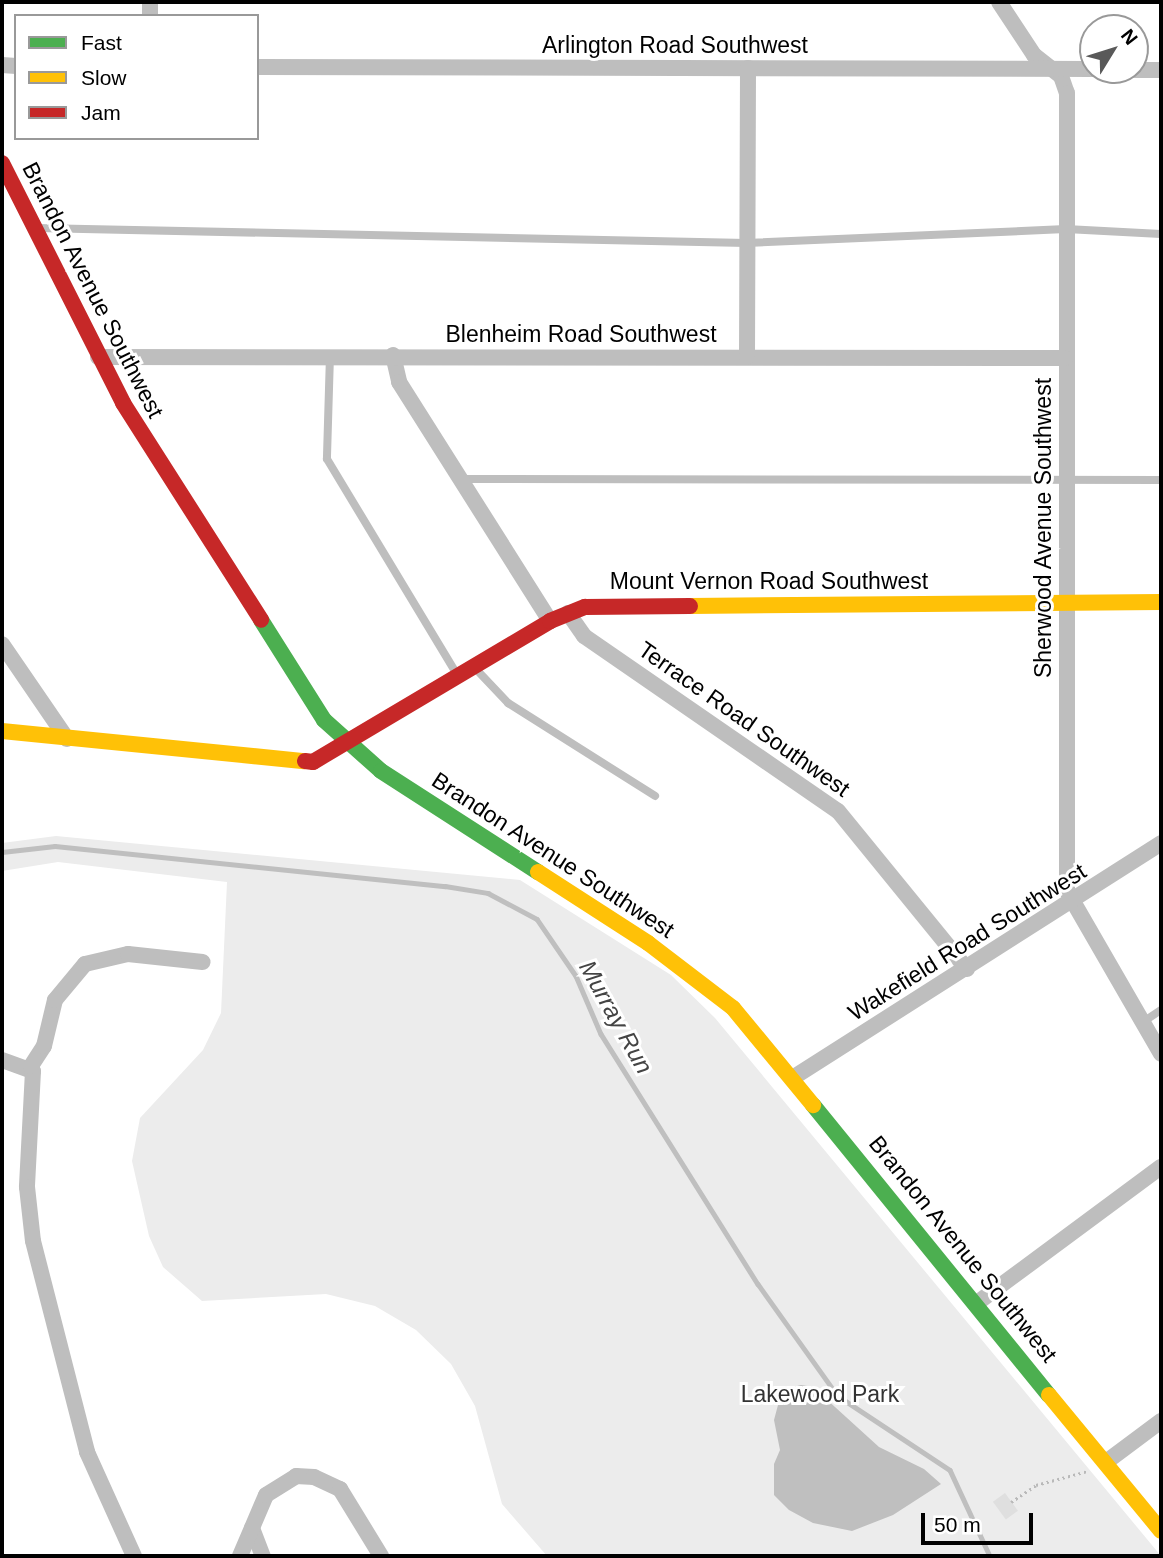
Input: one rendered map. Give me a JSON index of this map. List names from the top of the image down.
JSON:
{
  "streets": {
    "main road": ["Brandon Avenue Southwest", "Mount Vernon Road Southwest"],
    "street": [
      "Arlington Road Southwest",
      "Blenheim Road Southwest",
      "Sherwood Avenue Southwest",
      "Terrace Road Southwest",
      "Wakefield Road Southwest"
    ]
  },
  "crossings": [
    ["Arlington Road Southwest", "Sherwood Avenue Southwest"],
    ["Brandon Avenue Southwest", "Blenheim Road Southwest"],
    ["Brandon Avenue Southwest", "Mount Vernon Road Southwest"],
    ["Brandon Avenue Southwest", "Wakefield Road Southwest"],
    ["Blenheim Road Southwest", "Sherwood Avenue Southwest"],
    ["Sherwood Avenue Southwest", "Mount Vernon Road Southwest"],
    ["Sherwood Avenue Southwest", "Wakefield Road Southwest"],
    ["Mount Vernon Road Southwest", "Terrace Road Southwest"],
    ["Terrace Road Southwest", "Wakefield Road Southwest"]
  ],
  "water": ["Murray Run"],
  "parks": ["Lakewood Park"],
  "legend": ["Fast", "Slow", "Jam"],
  "scale_bar": "50 m",
  "north": "top right"
}
